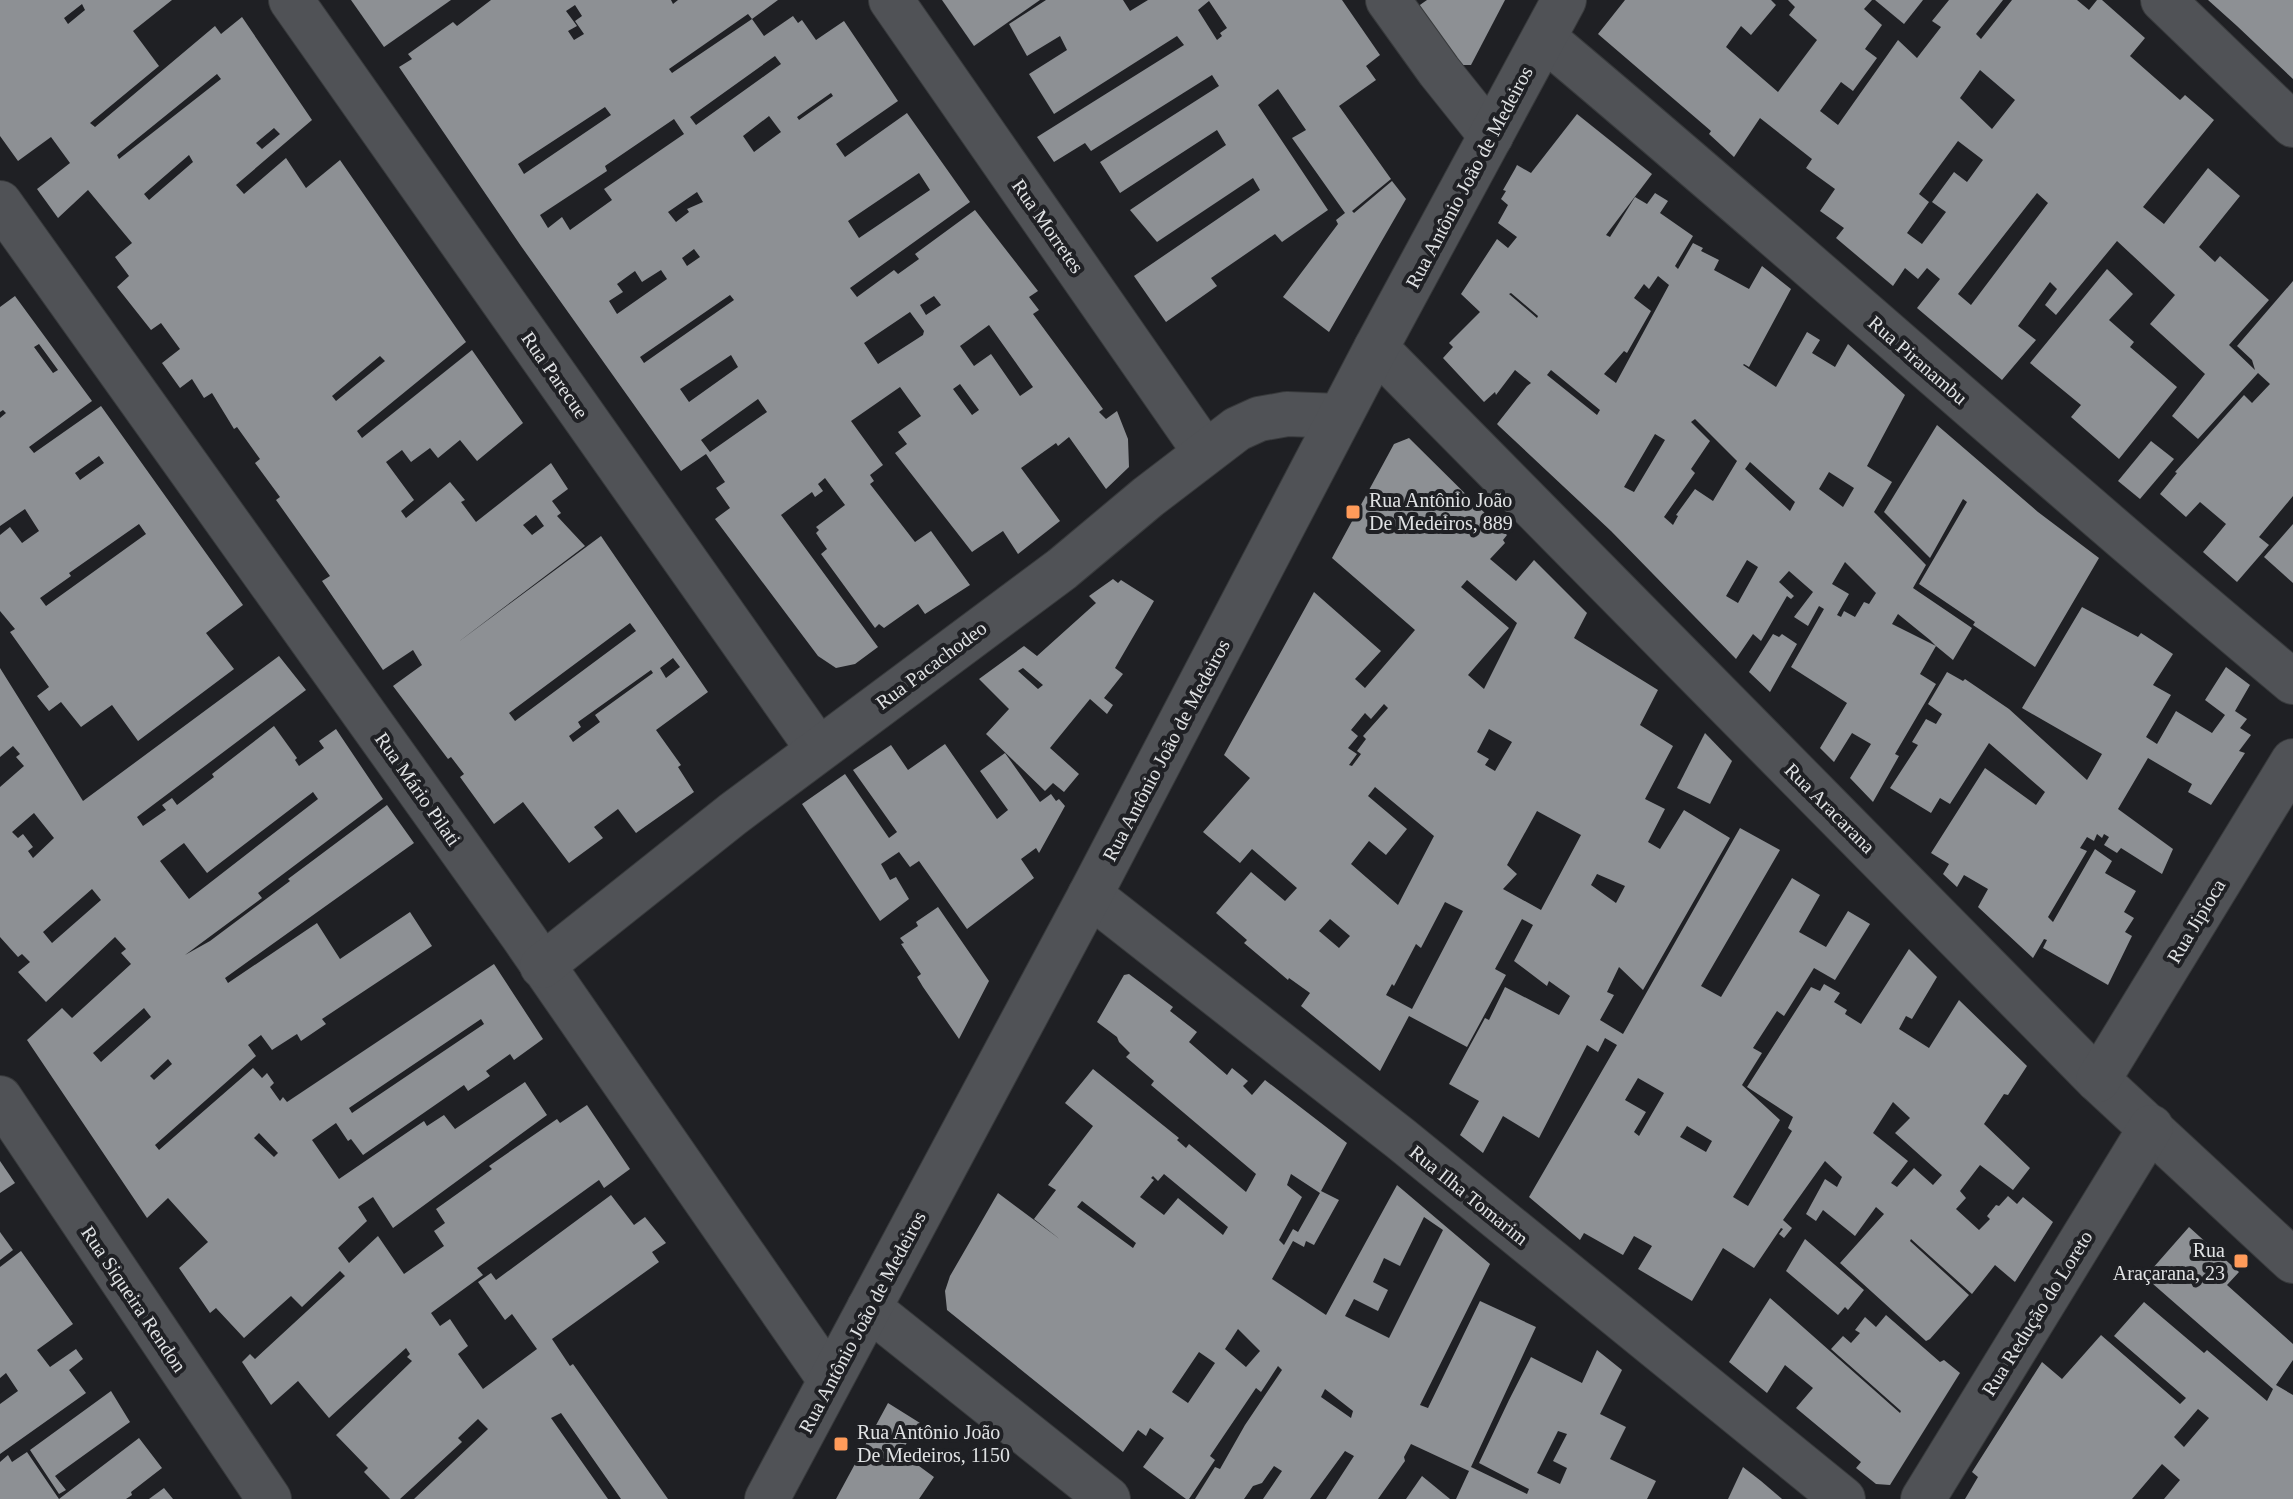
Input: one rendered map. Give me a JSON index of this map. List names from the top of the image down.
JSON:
{
  "streets": {
    "street": [
      "Rua Antônio João de Medeiros",
      "Rua Morretes",
      "Rua Piranambu",
      "Rua Parecue",
      "Rua Pacachodeo",
      "Rua Mário Pilati",
      "Rua Aracarana",
      "Rua Jipioca",
      "Rua Ilha Tomarim",
      "Rua Siqueira Rendon",
      "Rua Redução do Loreto"
    ]
  },
  "crossings": [
    ["Rua Antônio João de Medeiros", "Rua Piranambu"],
    ["Rua Antônio João de Medeiros", "Rua Pacachodeo"],
    ["Rua Antônio João de Medeiros", "Rua Mário Pilati"],
    ["Rua Antônio João de Medeiros", "Rua Aracarana"],
    ["Rua Antônio João de Medeiros", "Rua Ilha Tomarim"],
    ["Rua Morretes", "Rua Pacachodeo"],
    ["Rua Parecue", "Rua Pacachodeo"],
    ["Rua Pacachodeo", "Rua Mário Pilati"],
    ["Rua Aracarana", "Rua Jipioca"],
    ["Rua Aracarana", "Rua Redução do Loreto"]
  ],
  "places": {
    "transit": ["Rua Antônio João De Medeiros, 889", "Rua Araçarana, 23", "Rua Antônio João De Medeiros, 1150"]
  }
}
